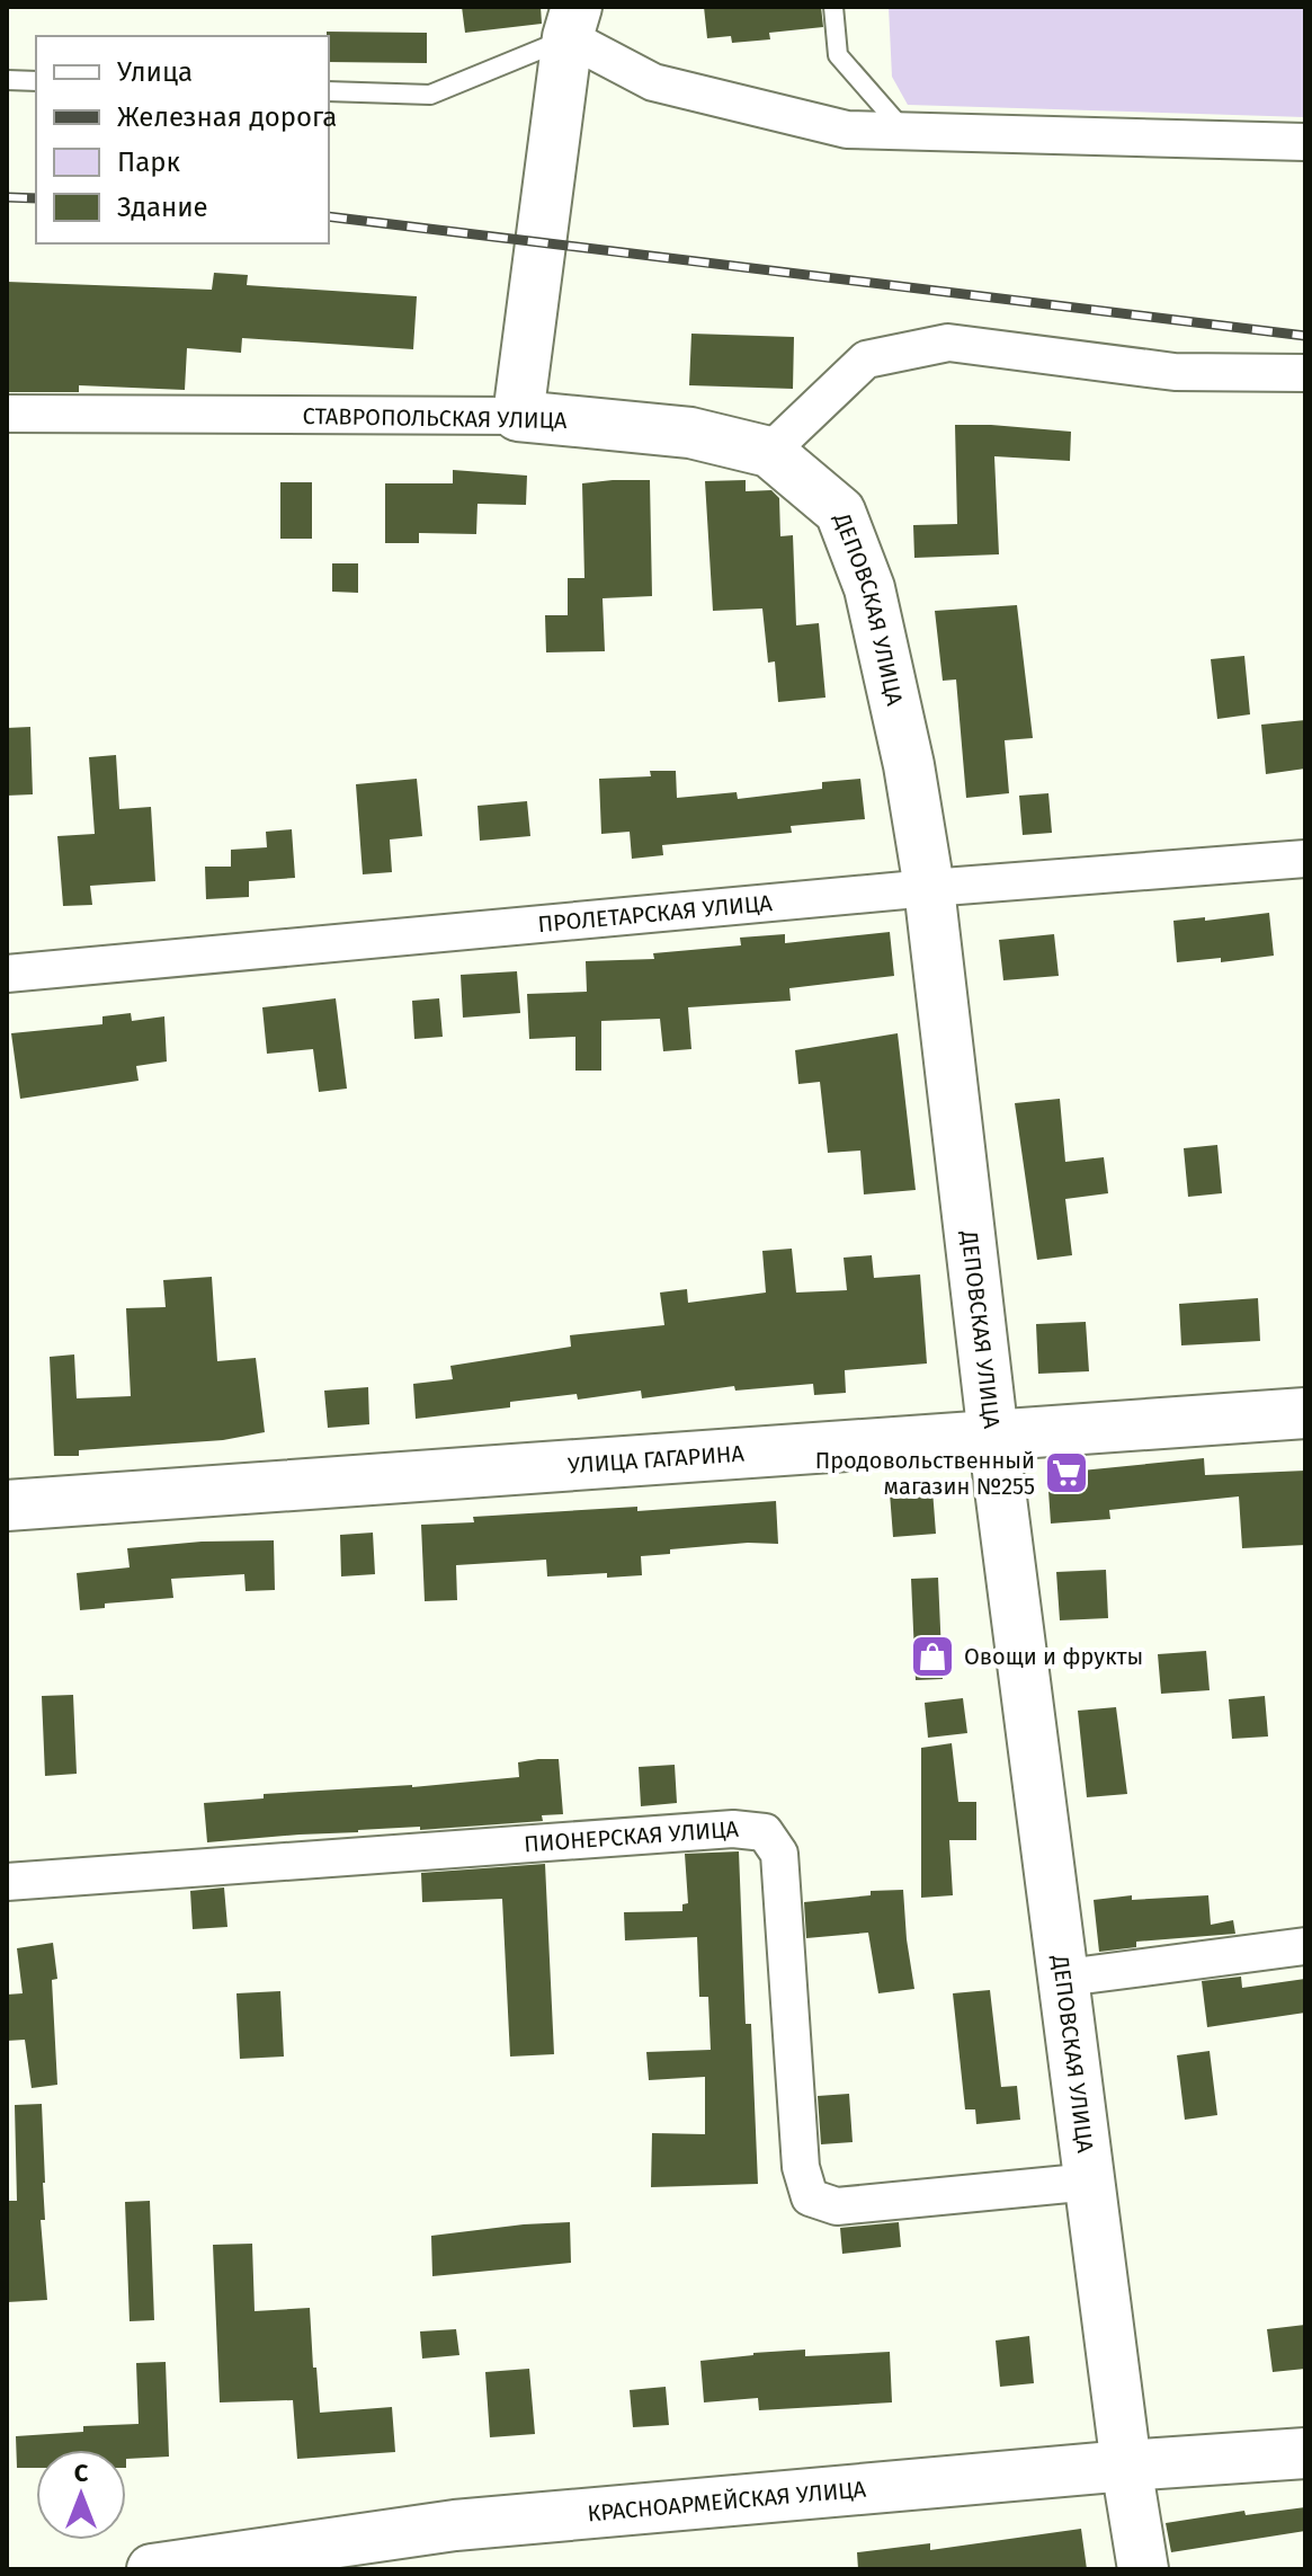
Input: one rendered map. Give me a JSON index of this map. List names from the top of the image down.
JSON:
{
  "streets": {
    "main road": [
      "СТАВРОПОЛЬСКАЯ УЛИЦА",
      "ДЕПОВСКАЯ УЛИЦА",
      "УЛИЦА ГАГАРИНА",
      "КРАСНОАРМЕЙСКАЯ УЛИЦА"
    ],
    "street": ["ПРОЛЕТАРСКАЯ УЛИЦА", "ПИОНЕРСКАЯ УЛИЦА"]
  },
  "crossings": [
    ["СТАВРОПОЛЬСКАЯ УЛИЦА", "ДЕПОВСКАЯ УЛИЦА"],
    ["ДЕПОВСКАЯ УЛИЦА", "ПРОЛЕТАРСКАЯ УЛИЦА"],
    ["ДЕПОВСКАЯ УЛИЦА", "УЛИЦА ГАГАРИНА"],
    ["ДЕПОВСКАЯ УЛИЦА", "ПИОНЕРСКАЯ УЛИЦА"],
    ["ДЕПОВСКАЯ УЛИЦА", "КРАСНОАРМЕЙСКАЯ УЛИЦА"]
  ],
  "places": {
    "supermarket": ["Продовольственный магазин №255"],
    "shop": ["Овощи и фрукты"]
  },
  "legend": [
    "Улица",
    "Железная дорога",
    "Парк",
    "Здание"
  ],
  "north": "top"
}
